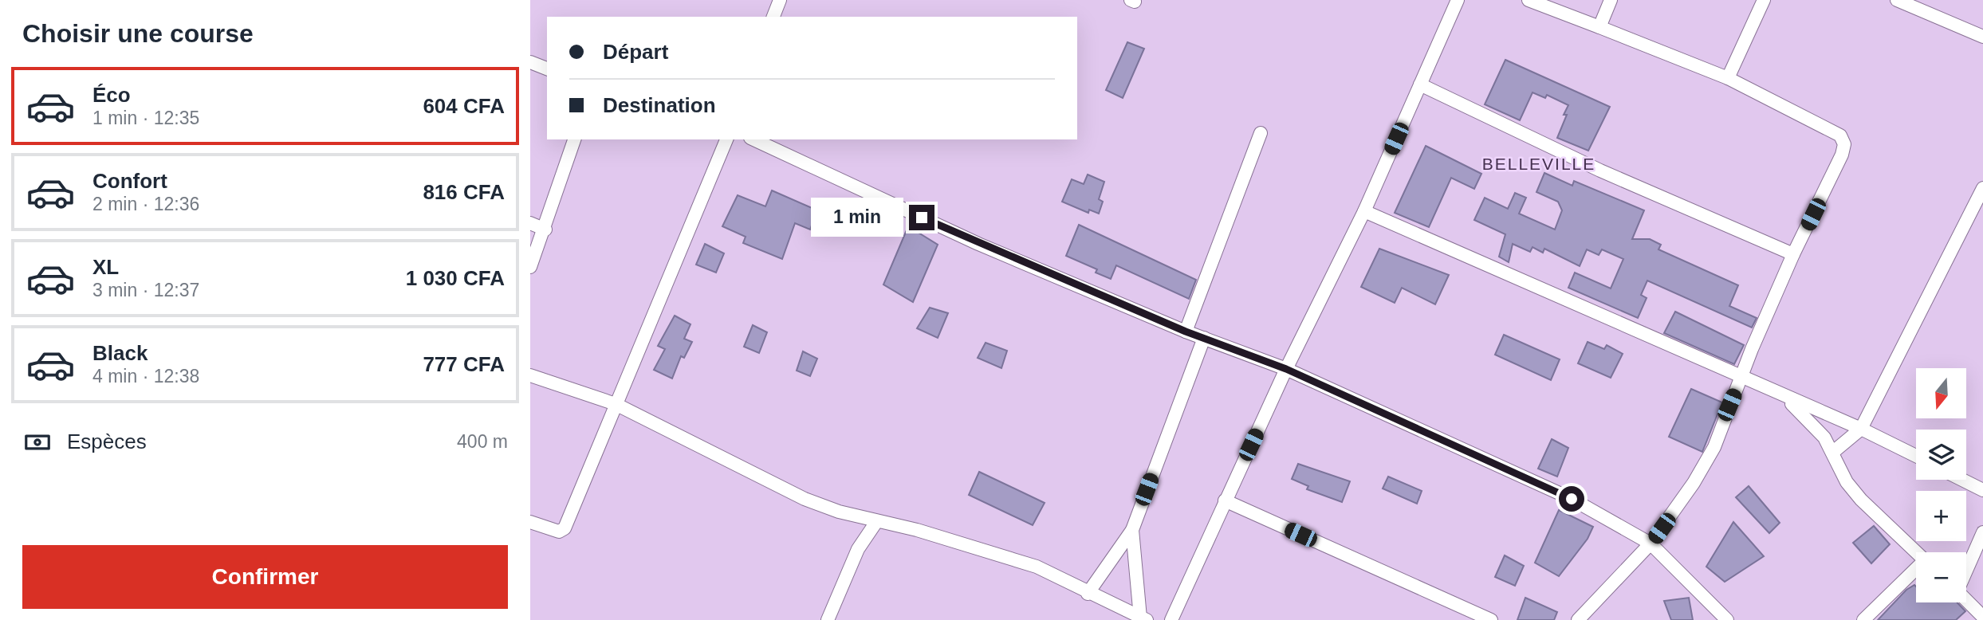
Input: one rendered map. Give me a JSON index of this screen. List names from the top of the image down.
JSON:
{
  "districts": ["BELLEVILLE"],
  "north": "bottom",
  "page": {
    "heading": "Choisir une course",
    "banner": ["Départ", "Destination"],
    "list": [
      {
        "name": "Éco",
        "note": "1 min · 12:35",
        "value": "604 CFA"
      },
      {
        "name": "Confort",
        "note": "2 min · 12:36",
        "value": "816 CFA"
      },
      {
        "name": "XL",
        "note": "3 min · 12:37",
        "value": "1 030 CFA"
      },
      {
        "name": "Black",
        "note": "4 min · 12:38",
        "value": "777 CFA"
      }
    ],
    "bubble": "1 min",
    "map_buttons": ["+", "−"],
    "pay": ["Espèces", "400 m"],
    "buttons": "Confirmer"
  }
}
